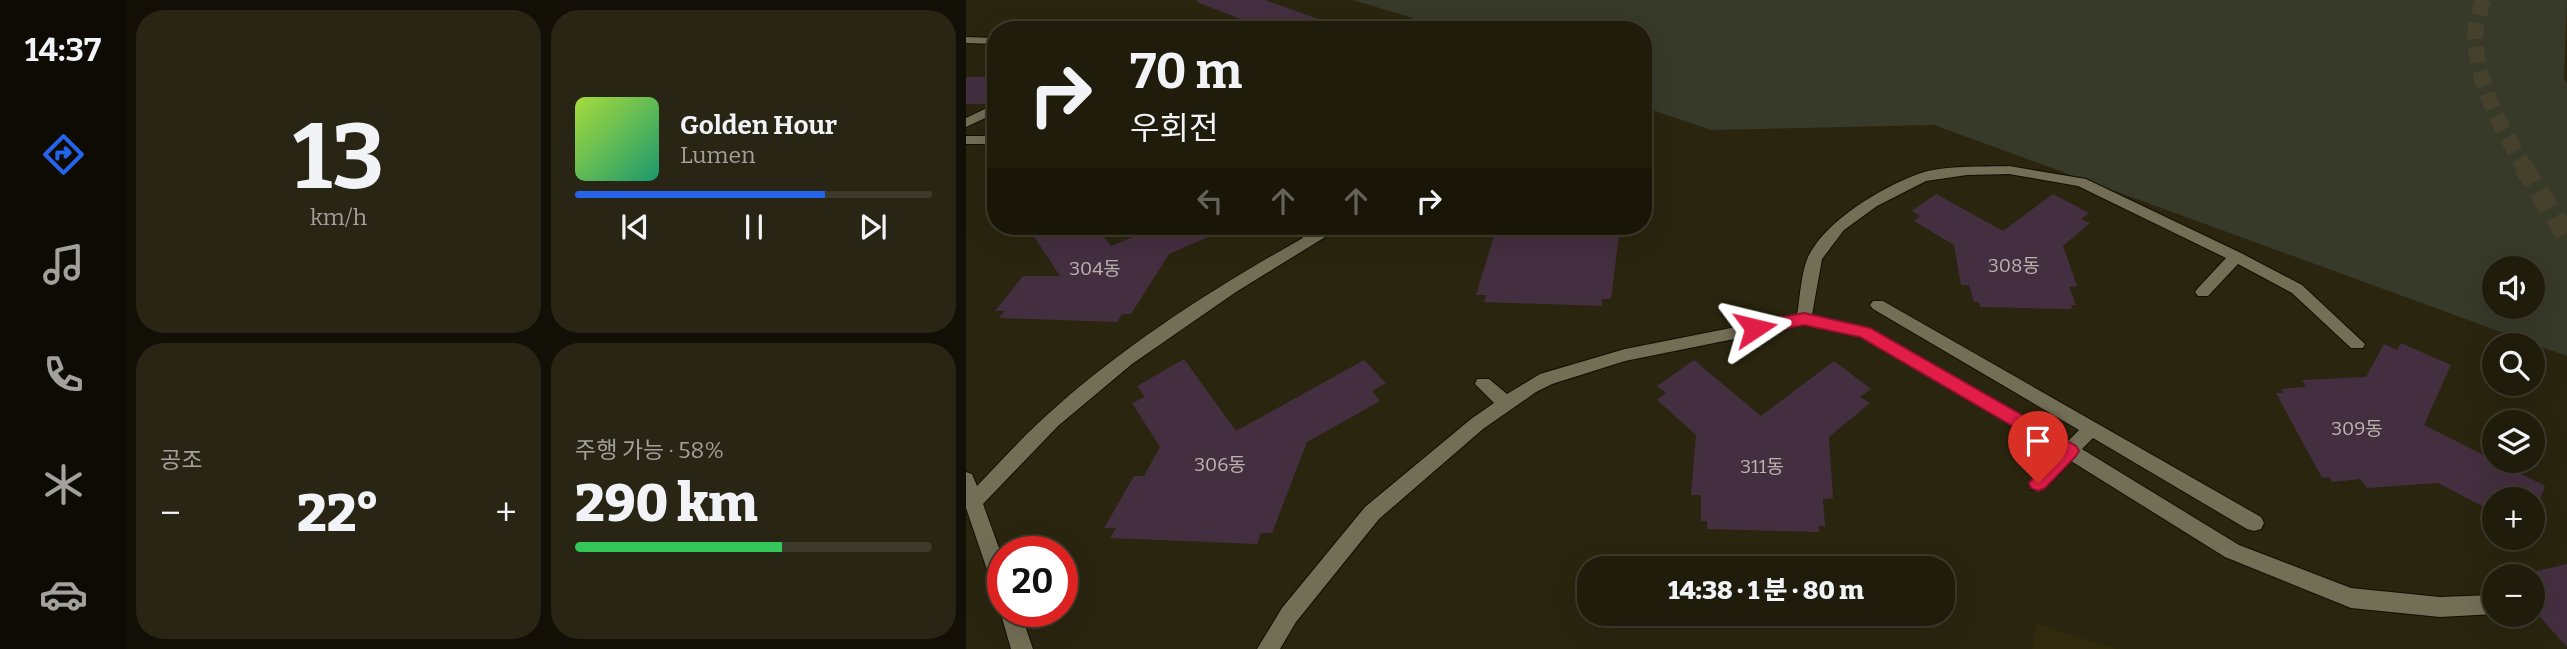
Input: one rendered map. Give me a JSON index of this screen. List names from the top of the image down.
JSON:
{
  "house_numbers": [
    "308동",
    "304동",
    "309동",
    "306동",
    "311동"
  ],
  "page": {
    "tabs": "14:37",
    "tile": [
      ["13", "km/h"],
      "공조",
      ["주행 가능 · 58%", "290 km"]
    ],
    "turn": ["70 m", "우회전"],
    "song": ["Golden Hour", "Lumen"],
    "map_buttons": ["+", "−"],
    "heat": ["−", "22°", "+"],
    "limit": "20",
    "trip": "14:38 · 1 분 · 80 m"
  }
}
